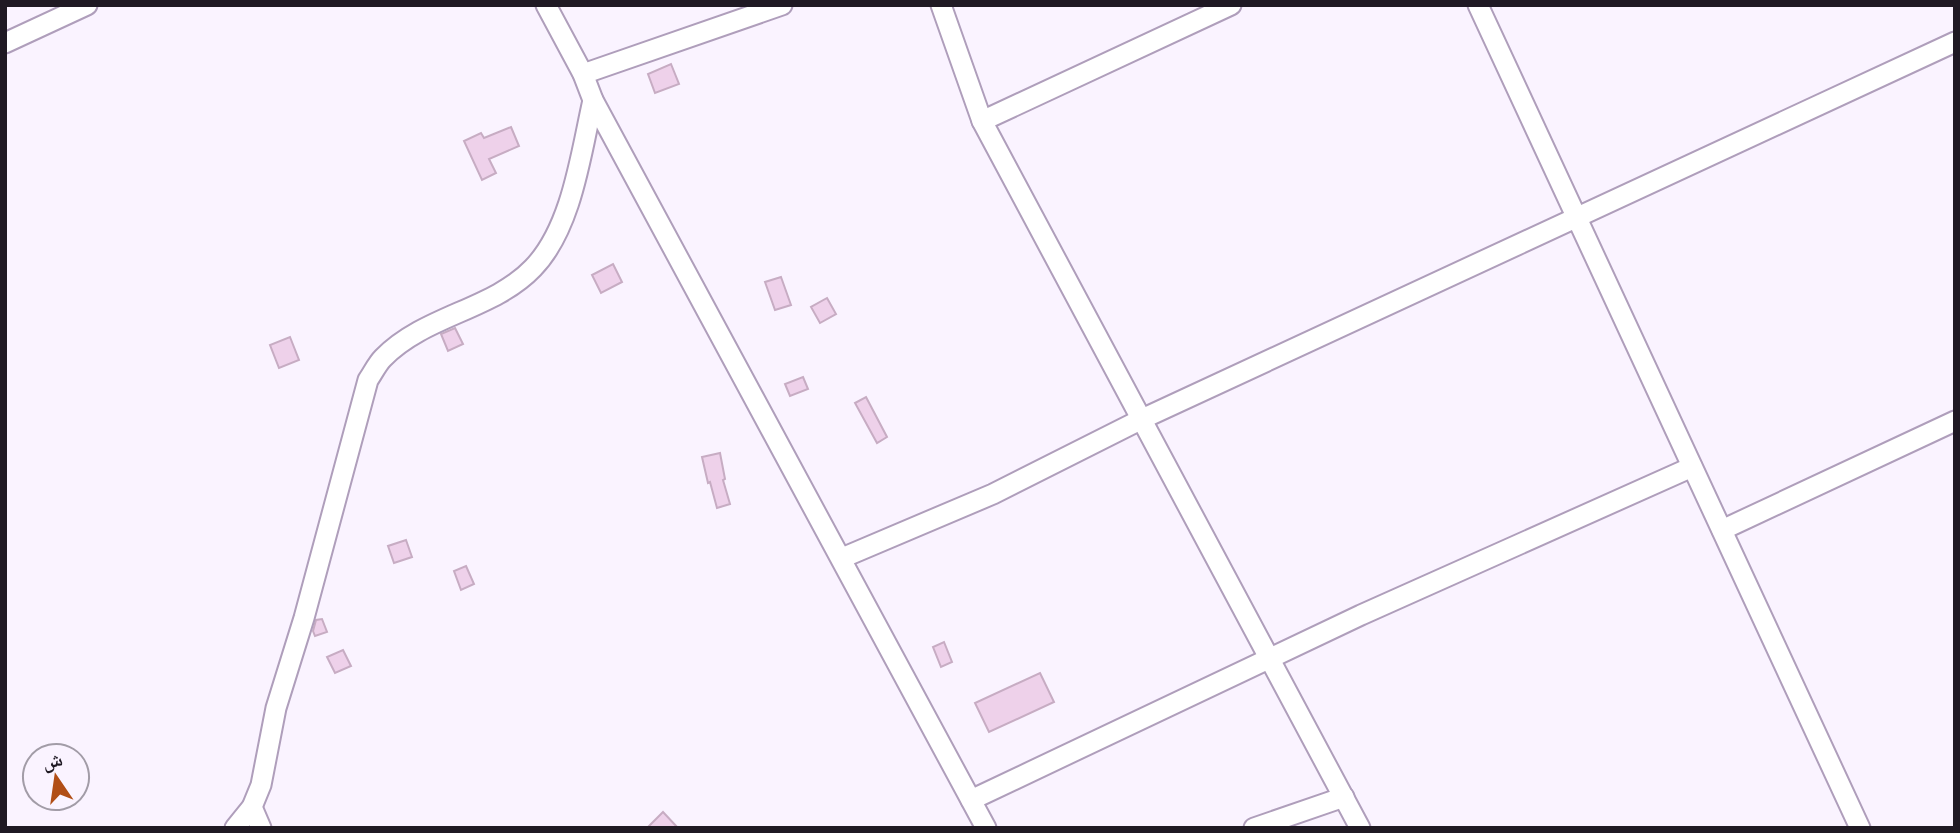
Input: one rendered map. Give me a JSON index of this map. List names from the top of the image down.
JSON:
{
  "north": "top"
}
